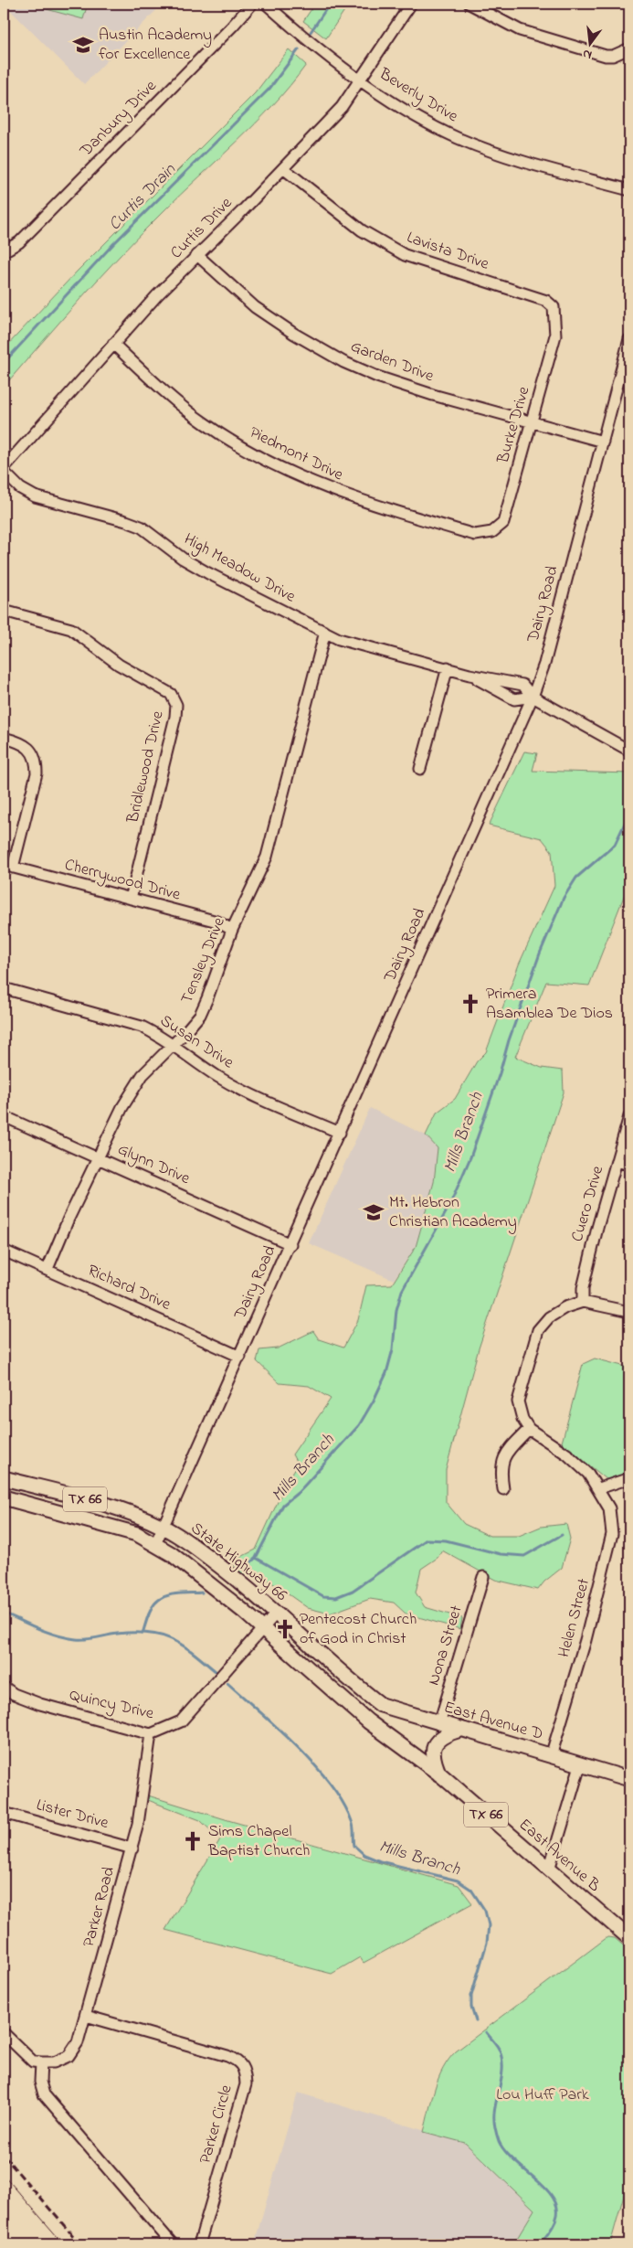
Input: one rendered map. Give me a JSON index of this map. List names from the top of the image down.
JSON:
{
  "streets": {
    "main road": [
      "TX 66",
      "State Highway 66",
      "East Avenue D",
      "East Avenue B"
    ],
    "street": [
      "Beverly Drive",
      "Danbury Drive",
      "Curtis Drive",
      "Lavista Drive",
      "Garden Drive",
      "Burke Drive",
      "Piedmont Drive",
      "High Meadow Drive",
      "Dairy Road",
      "Bridlewood Drive",
      "Cherrywood Drive",
      "Tensley Drive",
      "Susan Drive",
      "Glynn Drive",
      "Cuero Drive",
      "Richard Drive",
      "Helen Street",
      "Nona Street",
      "Quincy Drive",
      "Lister Drive",
      "Parker Road",
      "Parker Circle"
    ]
  },
  "crossings": [
    ["Beverly Drive", "Curtis Drive"],
    ["Curtis Drive", "Lavista Drive"],
    ["Curtis Drive", "Garden Drive"],
    ["Curtis Drive", "Piedmont Drive"],
    ["Lavista Drive", "Burke Drive"],
    ["Garden Drive", "Burke Drive"],
    ["Garden Drive", "Dairy Road"],
    ["Burke Drive", "Piedmont Drive"],
    ["High Meadow Drive", "Dairy Road"],
    ["High Meadow Drive", "Tensley Drive"],
    ["Dairy Road", "Susan Drive"],
    ["Dairy Road", "Glynn Drive"],
    ["Dairy Road", "Richard Drive"],
    ["Dairy Road", "State Highway 66"],
    ["Bridlewood Drive", "Cherrywood Drive"],
    ["Cherrywood Drive", "Tensley Drive"],
    ["Tensley Drive", "Susan Drive"],
    ["Tensley Drive", "Glynn Drive"],
    ["Tensley Drive", "Richard Drive"],
    ["State Highway 66", "Quincy Drive"],
    ["State Highway 66", "East Avenue D"],
    ["State Highway 66", "East Avenue B"],
    ["Helen Street", "East Avenue D"],
    ["Nona Street", "East Avenue D"],
    ["Quincy Drive", "Parker Road"],
    ["Lister Drive", "Parker Road"],
    ["Parker Road", "Parker Circle"]
  ],
  "water": ["Curtis Drain", "Mills Branch"],
  "parks": ["Lou Huff Park"],
  "places": {
    "school or university": ["Austin Academy for Excellence", "Mt. Hebron Christian Academy"],
    "church": ["Primera Asamblea De Dios", "Pentecost Church of God in Christ", "Sims Chapel Baptist Church"]
  },
  "north": "bottom"
}
